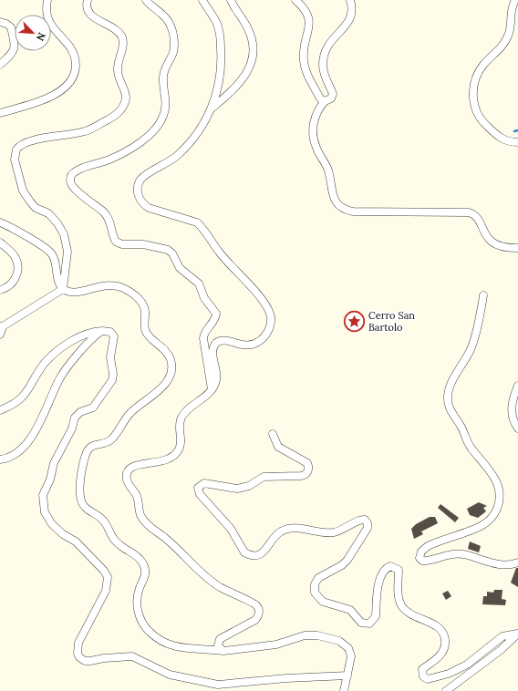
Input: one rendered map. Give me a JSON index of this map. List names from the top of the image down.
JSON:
{
  "places": {
    "place": ["Cerro San Bartolo"]
  },
  "north": "bottom right"
}
